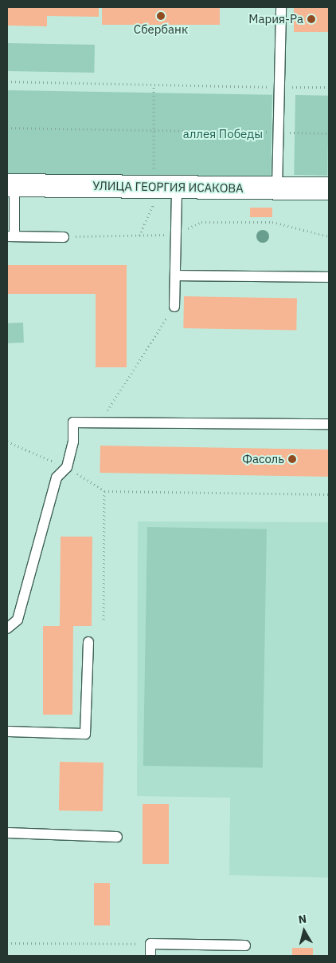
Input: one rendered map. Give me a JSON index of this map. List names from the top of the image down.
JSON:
{
  "streets": {
    "street": ["УЛИЦА ГЕОРГИЯ ИСАКОВА"]
  },
  "parks": ["аллея Победы"],
  "places": ["Сбербанк", "Мария-Ра", "Фасоль"],
  "north": "top"
}
